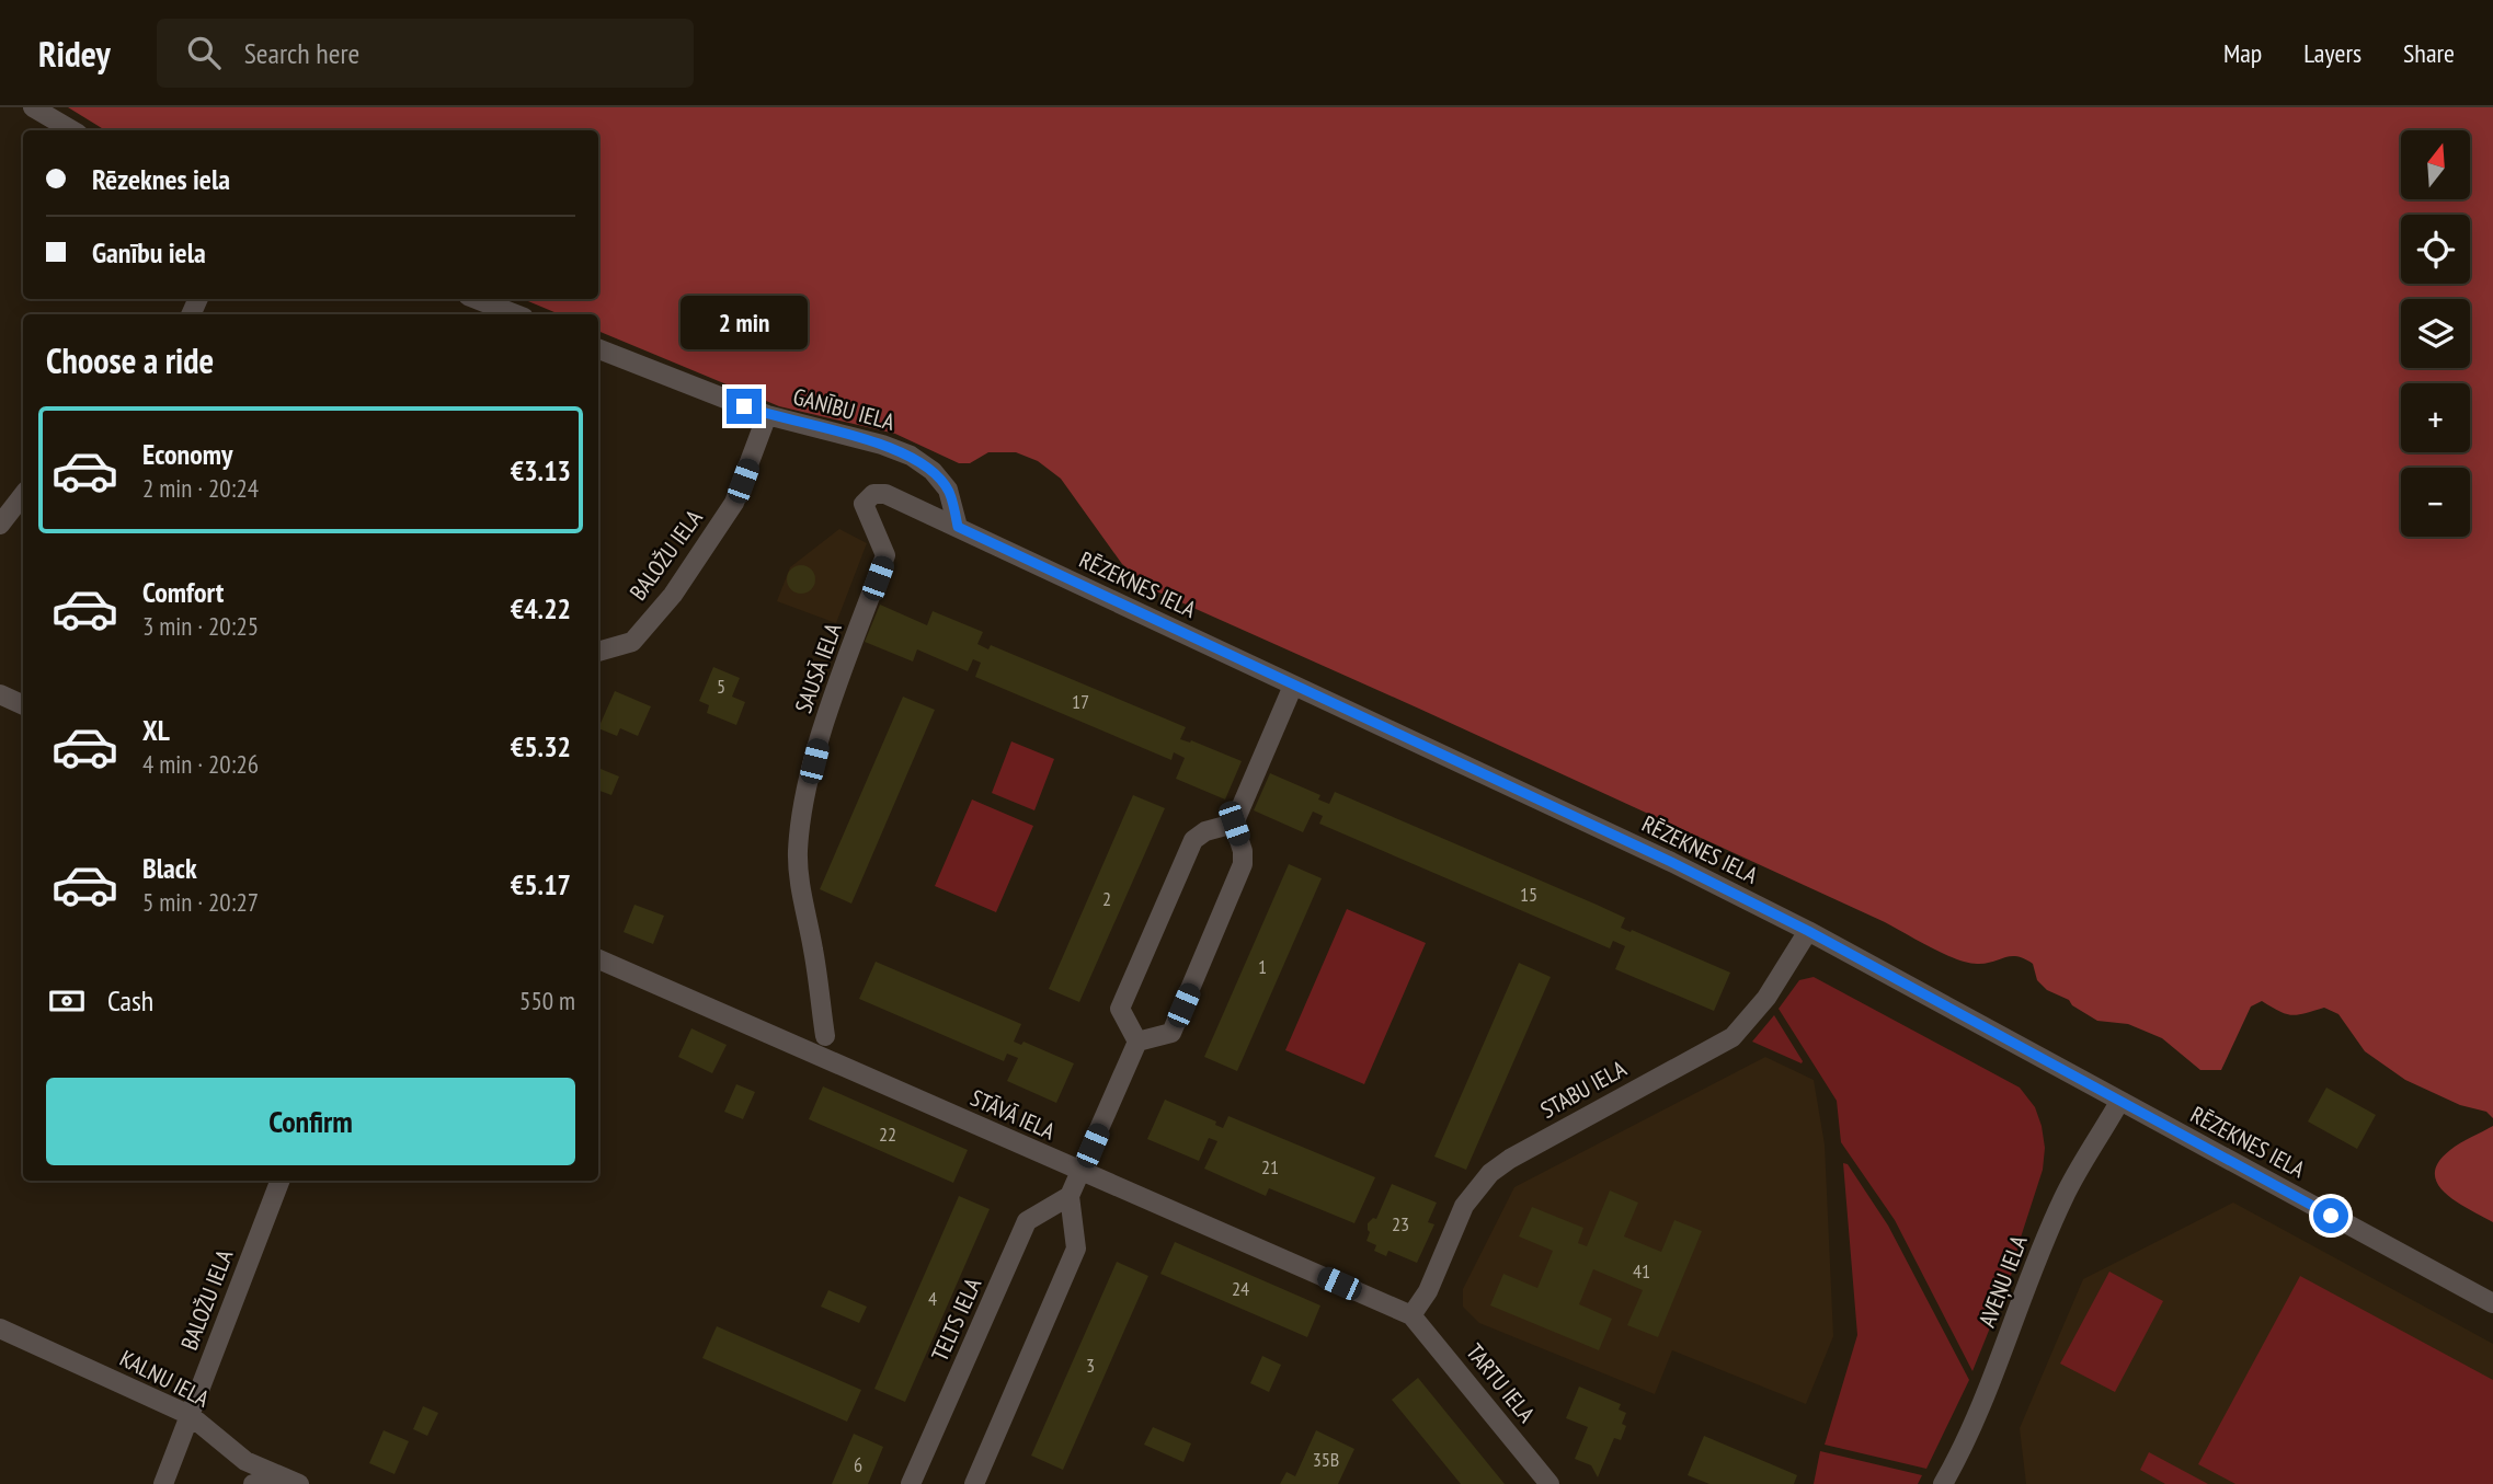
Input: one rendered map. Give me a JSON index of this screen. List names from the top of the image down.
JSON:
{
  "streets": {
    "street": [
      "GANĪBU IELA",
      "BALOŽU IELA",
      "RĒZEKNES IELA",
      "SAUSĀ IELA",
      "STABU IELA",
      "STĀVĀ IELA",
      "AVEŅU IELA",
      "TELTS IELA",
      "KALNU IELA",
      "TARTU IELA"
    ]
  },
  "crossings": [
    ["GANĪBU IELA", "BALOŽU IELA"],
    ["GANĪBU IELA", "RĒZEKNES IELA"],
    ["BALOŽU IELA", "KALNU IELA"],
    ["RĒZEKNES IELA", "SAUSĀ IELA"],
    ["RĒZEKNES IELA", "STABU IELA"],
    ["RĒZEKNES IELA", "AVEŅU IELA"],
    ["STABU IELA", "STĀVĀ IELA"],
    ["STABU IELA", "TARTU IELA"],
    ["STĀVĀ IELA", "TARTU IELA"]
  ],
  "house_numbers": [
    "5",
    "17",
    "15",
    "2",
    "1",
    "22",
    "21",
    "23",
    "41",
    "24",
    "4",
    "3",
    "35B",
    "6"
  ],
  "north": "top",
  "page": {
    "header": "Ridey",
    "search": "Search here",
    "nav": ["Map", "Layers", "Share"],
    "map_buttons": ["+", "−"],
    "banner": ["Rēzeknes iela", "Ganību iela"],
    "bubble": "2 min",
    "heading": "Choose a ride",
    "list": [
      {
        "name": "Economy",
        "note": "2 min · 20:24",
        "value": "€3.13"
      },
      {
        "name": "Comfort",
        "note": "3 min · 20:25",
        "value": "€4.22"
      },
      {
        "name": "XL",
        "note": "4 min · 20:26",
        "value": "€5.32"
      },
      {
        "name": "Black",
        "note": "5 min · 20:27",
        "value": "€5.17"
      }
    ],
    "pay": ["Cash", "550 m"],
    "buttons": "Confirm"
  }
}
